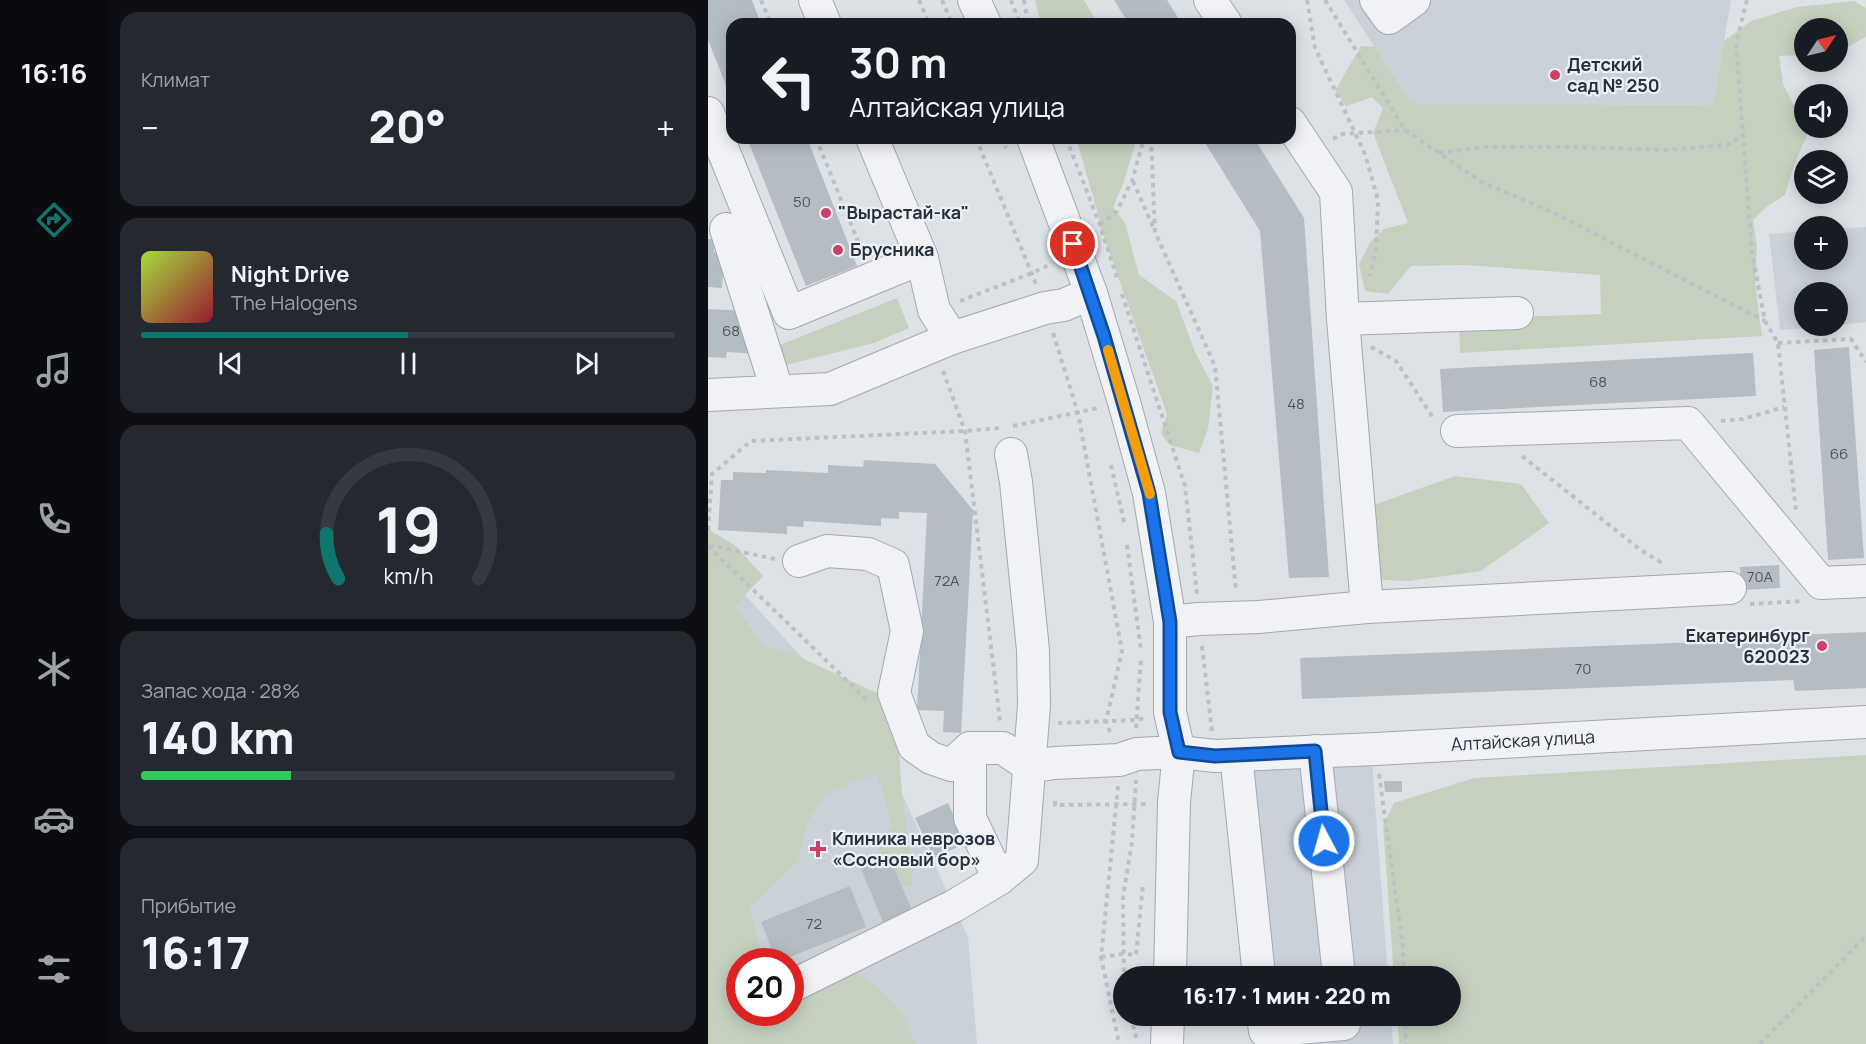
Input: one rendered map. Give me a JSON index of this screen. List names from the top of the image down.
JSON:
{
  "streets": {
    "street": ["Алтайская улица"]
  },
  "places": {
    "other": [
      "Детский сад № 250",
      "\"Вырастай-ка\"",
      "Брусника",
      "Екатеринбург 620023"
    ],
    "health": ["Клиника неврозов «Сосновый бор»"]
  },
  "house_numbers": [
    "50",
    "68",
    "68",
    "48",
    "66",
    "70А",
    "72А",
    "70",
    "72"
  ],
  "north": "top right",
  "page": {
    "tabs": "16:16",
    "tile": [
      "Климат",
      ["Запас хода · 28%", "140 km"],
      ["Прибытие", "16:17"]
    ],
    "map_buttons": ["+", "−"],
    "turn": ["30 m", "Алтайская улица"],
    "heat": ["−", "20°", "+"],
    "song": ["Night Drive", "The Halogens"],
    "limit": "20",
    "trip": "16:17 · 1 мин · 220 m",
    "gauge": ["19", "km/h"]
  }
}
